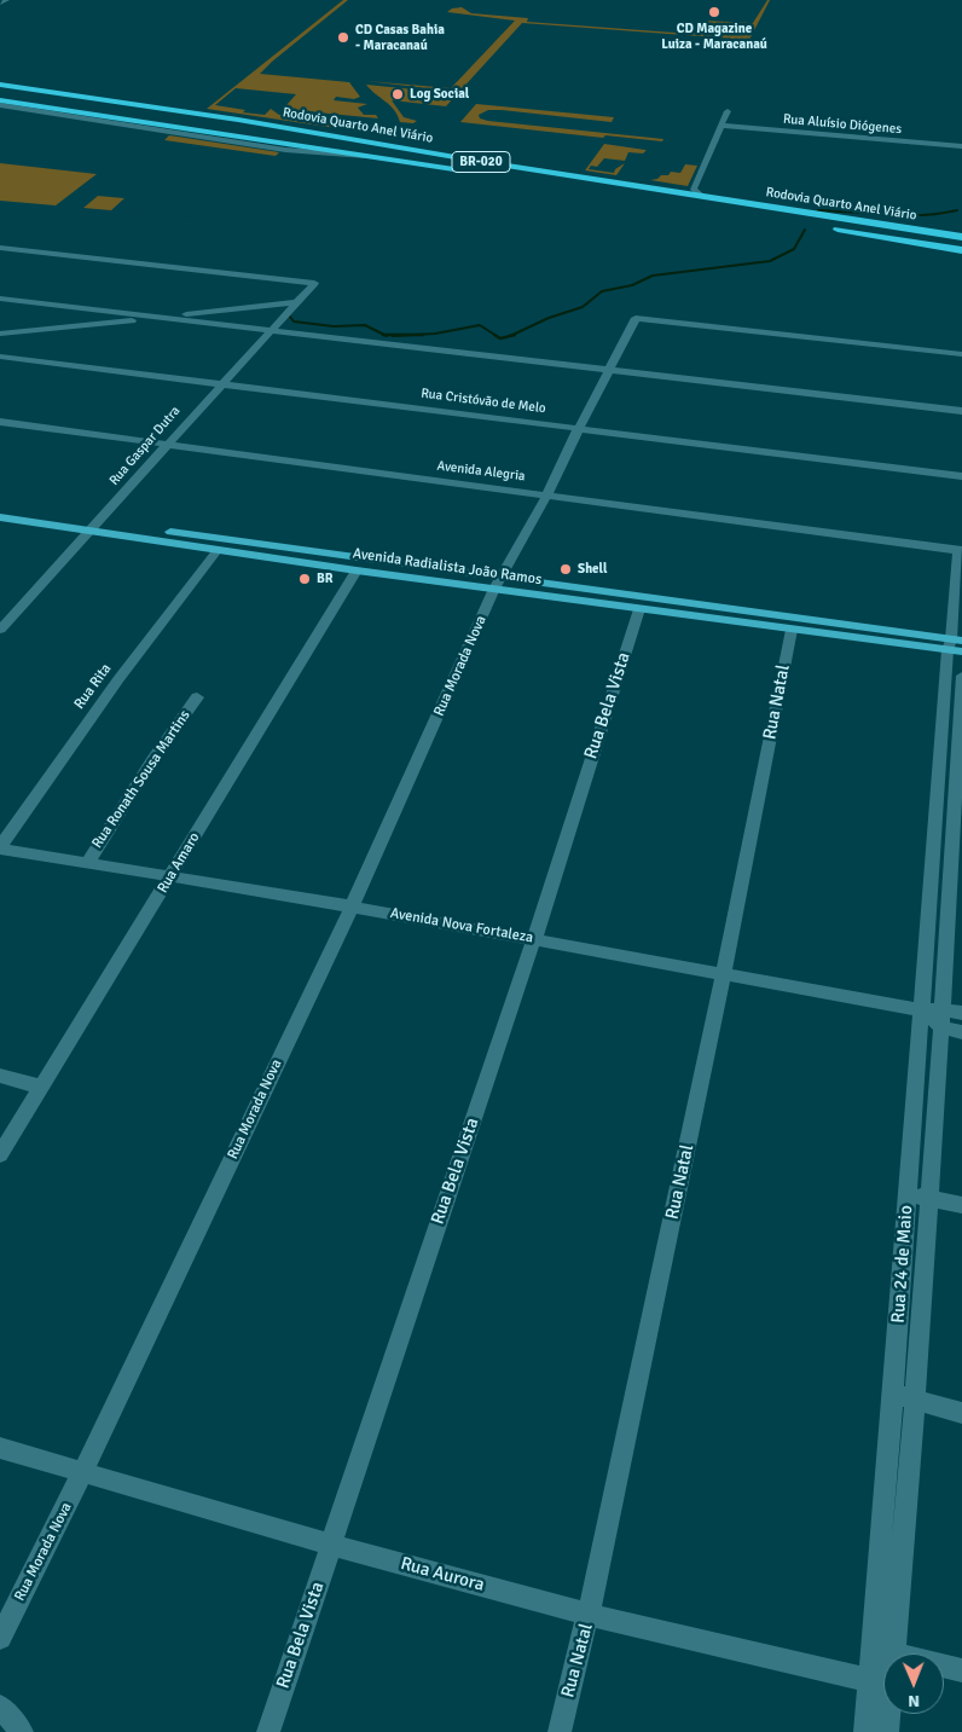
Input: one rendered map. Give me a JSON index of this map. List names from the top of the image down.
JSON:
{
  "streets": {
    "highway": ["Rodovia Quarto Anel Viário", "BR-020"],
    "main road": ["Avenida Radialista João Ramos"],
    "street": [
      "Rua Aluísio Diógenes",
      "Rua Cristóvão de Melo",
      "Rua Gaspar Dutra",
      "Avenida Alegria",
      "Rua Morada Nova",
      "Rua Rita",
      "Rua Natal",
      "Rua Bela Vista",
      "Rua Ronath Sousa Martins",
      "Rua Amaro",
      "Avenida Nova Fortaleza",
      "Rua 24 de Maio",
      "Rua Aurora"
    ]
  },
  "crossings": [
    ["Rua Cristóvão de Melo", "Rua Gaspar Dutra"],
    ["Rua Cristóvão de Melo", "Rua Morada Nova"],
    ["Rua Gaspar Dutra", "Avenida Alegria"],
    ["Rua Gaspar Dutra", "Avenida Radialista João Ramos"],
    ["Avenida Alegria", "Rua Morada Nova"],
    ["Avenida Alegria", "Rua 24 de Maio"],
    ["Avenida Radialista João Ramos", "Rua Morada Nova"],
    ["Avenida Radialista João Ramos", "Rua Rita"],
    ["Avenida Radialista João Ramos", "Rua Natal"],
    ["Avenida Radialista João Ramos", "Rua Bela Vista"],
    ["Avenida Radialista João Ramos", "Rua Amaro"],
    ["Avenida Radialista João Ramos", "Rua 24 de Maio"],
    ["Rua Morada Nova", "Avenida Nova Fortaleza"],
    ["Rua Morada Nova", "Rua Aurora"],
    ["Rua Rita", "Avenida Nova Fortaleza"],
    ["Rua Natal", "Avenida Nova Fortaleza"],
    ["Rua Natal", "Rua Aurora"],
    ["Rua Bela Vista", "Avenida Nova Fortaleza"],
    ["Rua Bela Vista", "Rua Aurora"],
    ["Rua Ronath Sousa Martins", "Avenida Nova Fortaleza"],
    ["Rua Amaro", "Avenida Nova Fortaleza"],
    ["Avenida Nova Fortaleza", "Rua 24 de Maio"],
    ["Rua 24 de Maio", "Rua Aurora"]
  ],
  "places": [
    "CD Magazine Luiza - Maracanaú",
    "CD Casas Bahia - Maracanaú",
    "Log Social",
    "Shell",
    "BR"
  ],
  "north": "bottom"
}
